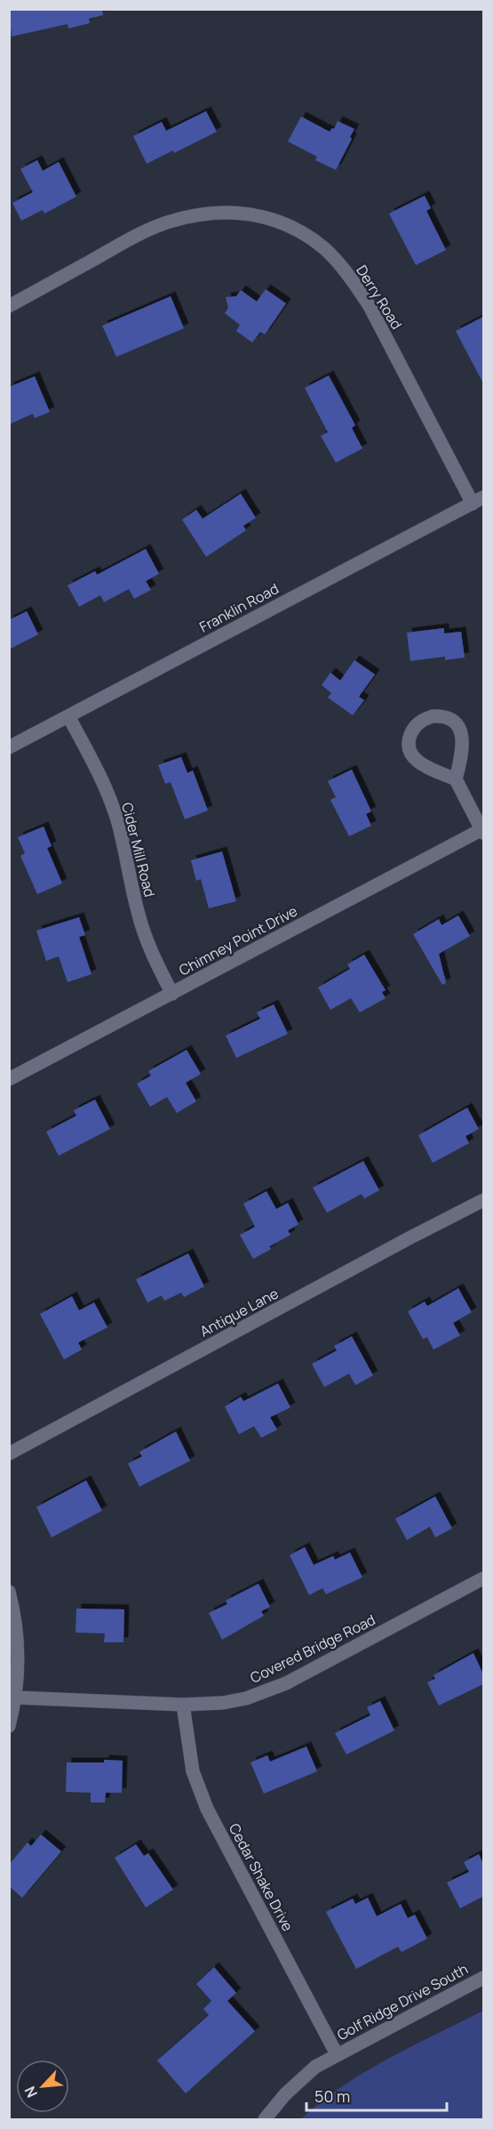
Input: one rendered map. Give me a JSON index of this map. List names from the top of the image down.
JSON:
{
  "streets": {
    "street": [
      "Derry Road",
      "Franklin Road",
      "Cider Mill Road",
      "Chimney Point Drive",
      "Antique Lane",
      "Covered Bridge Road",
      "Cedar Shake Drive",
      "Golf Ridge Drive South"
    ]
  },
  "crossings": [
    ["Derry Road", "Franklin Road"],
    ["Franklin Road", "Cider Mill Road"],
    ["Cider Mill Road", "Chimney Point Drive"],
    ["Covered Bridge Road", "Cedar Shake Drive"],
    ["Cedar Shake Drive", "Golf Ridge Drive South"]
  ],
  "scale_bar": "50 m",
  "north": "bottom left"
}
